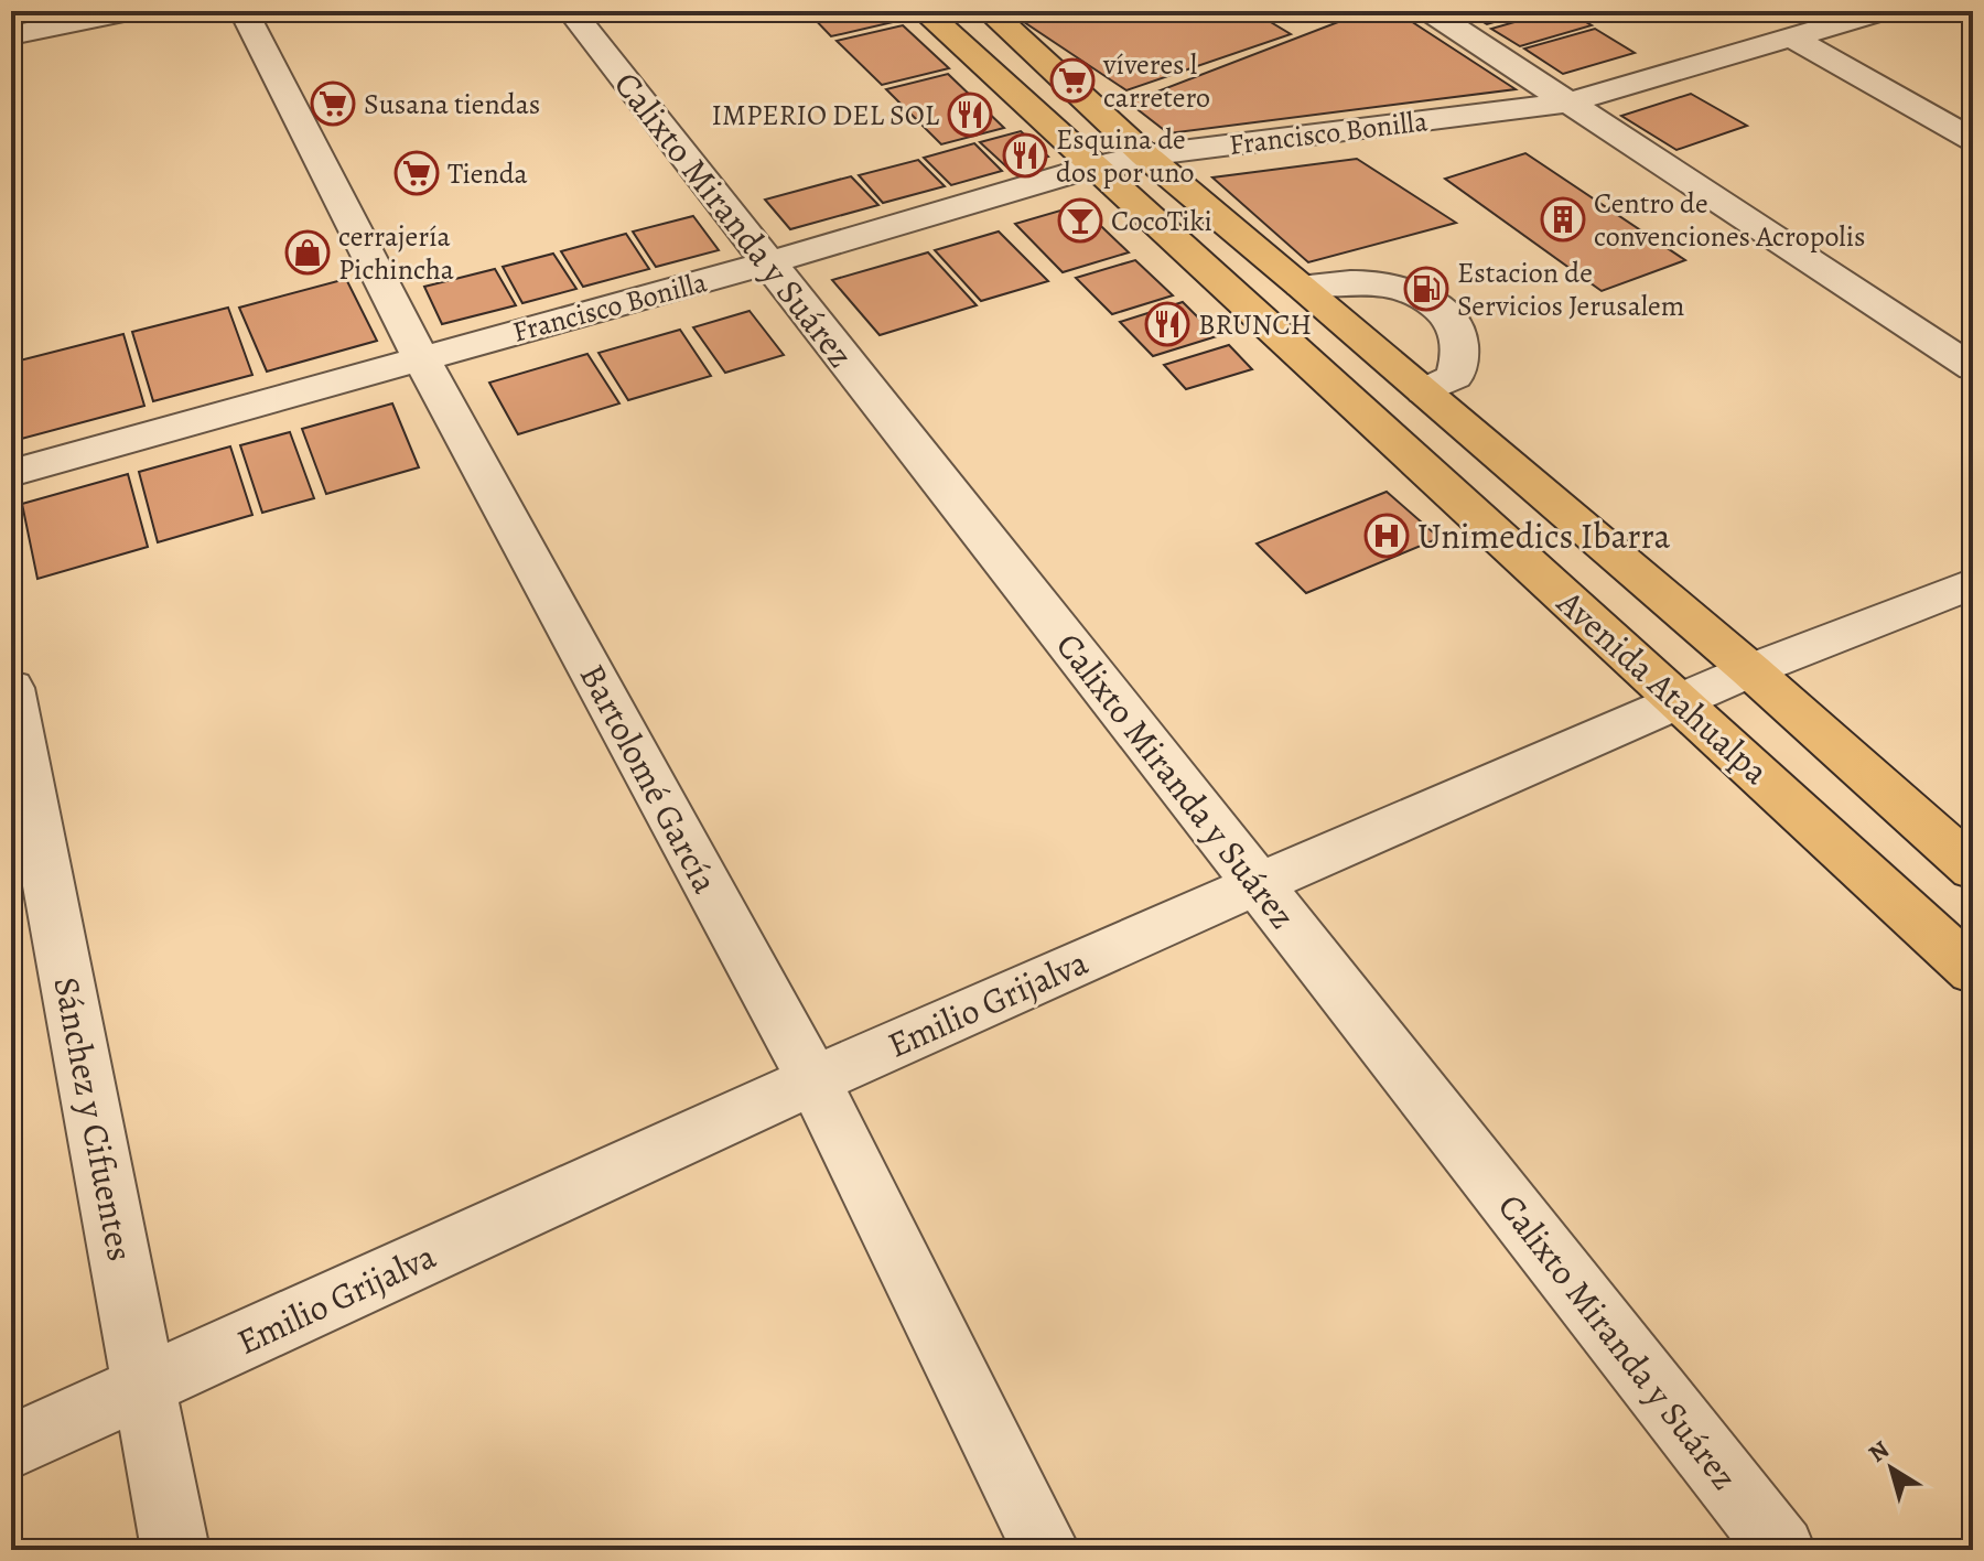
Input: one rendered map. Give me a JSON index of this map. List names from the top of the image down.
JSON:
{
  "streets": {
    "main road": ["Avenida Atahualpa"],
    "street": [
      "Francisco Bonilla",
      "Calixto Miranda y Suárez",
      "Bartolomé García",
      "Emilio Grijalva",
      "Sánchez y Cifuentes"
    ]
  },
  "crossings": [
    ["Francisco Bonilla", "Calixto Miranda y Suárez"],
    ["Francisco Bonilla", "Avenida Atahualpa"],
    ["Francisco Bonilla", "Bartolomé García"],
    ["Calixto Miranda y Suárez", "Emilio Grijalva"],
    ["Avenida Atahualpa", "Emilio Grijalva"],
    ["Bartolomé García", "Emilio Grijalva"],
    ["Emilio Grijalva", "Sánchez y Cifuentes"]
  ],
  "places": {
    "supermarket": ["víveres l carretero", "Susana tiendas", "Tienda"],
    "restaurant": ["IMPERIO DEL SOL", "Esquina de dos por uno", "BRUNCH"],
    "building": ["Centro de convenciones Acropolis"],
    "bar": ["CocoTiki"],
    "shop": ["cerrajería Pichincha"],
    "fuel station": ["Estacion de Servicios Jerusalem"],
    "hospital": ["Unimedics Ibarra"]
  },
  "north": "top left"
}
